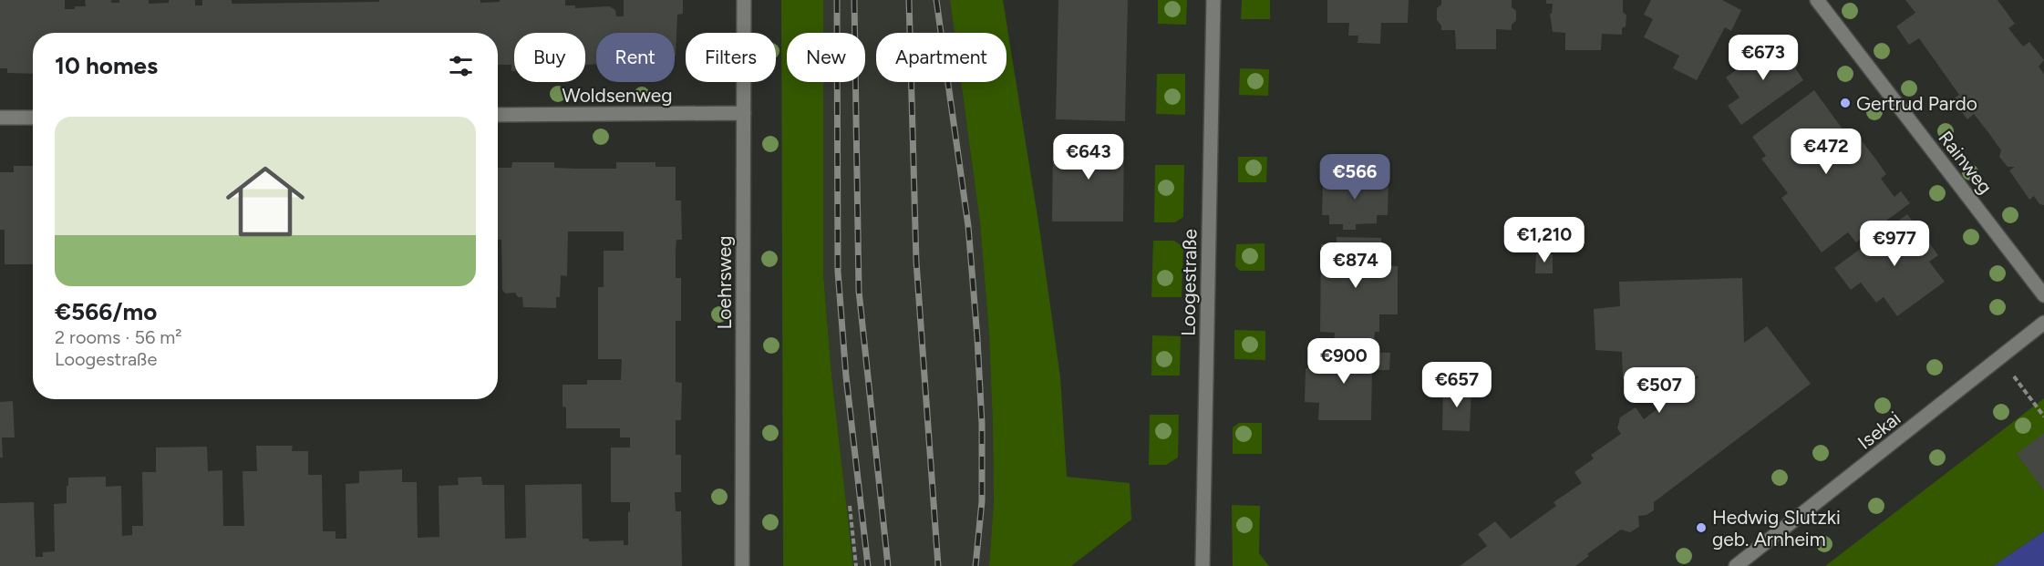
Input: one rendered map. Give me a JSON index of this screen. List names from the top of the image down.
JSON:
{
  "streets": {
    "street": [
      "Woldsenweg",
      "Rainweg",
      "Loehrsweg",
      "Loogestraße",
      "Isekai"
    ]
  },
  "crossings": [
    ["Woldsenweg", "Loehrsweg"]
  ],
  "places": ["Gertrud Pardo", "Hedwig Slutzki geb. Arnheim"],
  "page": {
    "chip": [
      "Buy",
      "Rent",
      "Filters",
      "New",
      "Apartment"
    ],
    "heading": "10 homes",
    "price": [
      "€673",
      "€472",
      "€643",
      "€566",
      "€1,210",
      "€977",
      "€874",
      "€900",
      "€657",
      "€507"
    ],
    "list": [
      {
        "name": "€566/mo",
        "note": "2 rooms · 56 m² · Loogestraße"
      }
    ]
  }
}
